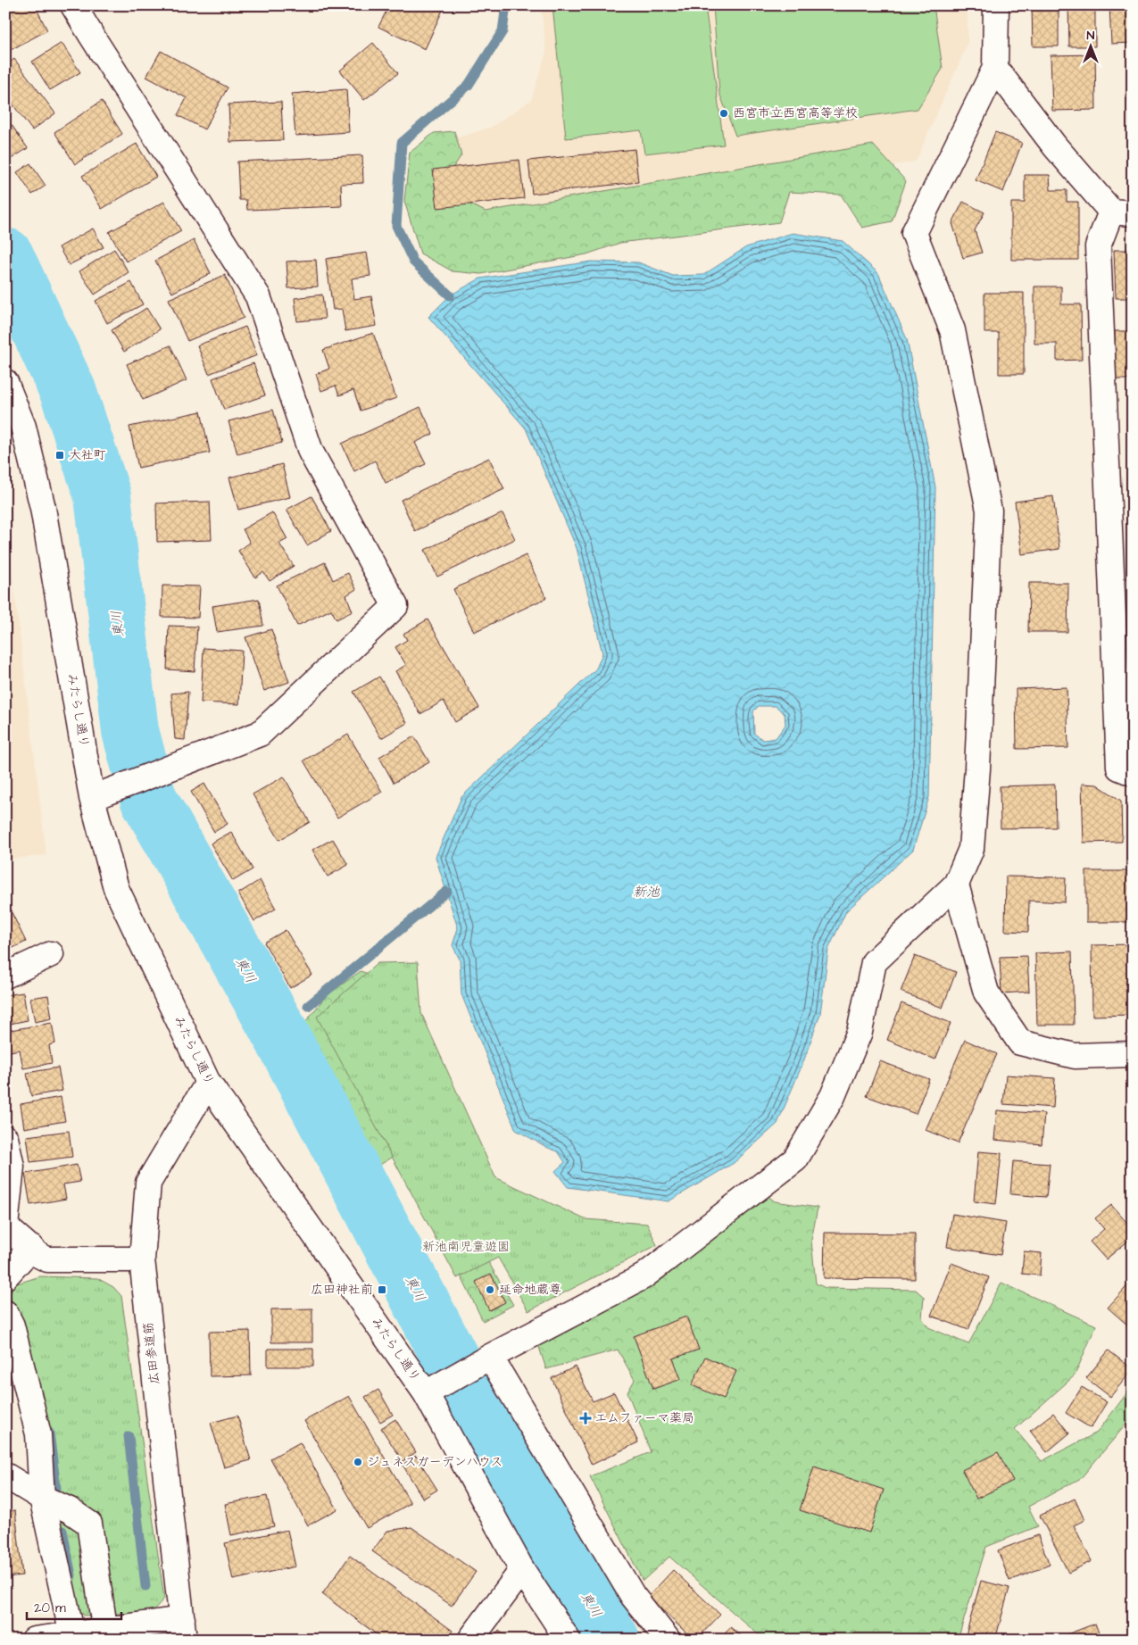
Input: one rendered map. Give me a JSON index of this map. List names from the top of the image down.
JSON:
{
  "streets": {
    "street": ["みたらし通り", "広田参道筋"]
  },
  "crossings": [
    ["みたらし通り", "広田参道筋"]
  ],
  "water": ["東川", "新池"],
  "parks": ["新池南児童遊園"],
  "places": {
    "other": ["西宮市立西宮高等学校", "延命地蔵尊", "ジュネスガーデンハウス"],
    "transit": ["大社町", "広田神社前"],
    "health": ["エムファーマ薬局"]
  },
  "scale_bar": "20 m",
  "north": "top"
}
